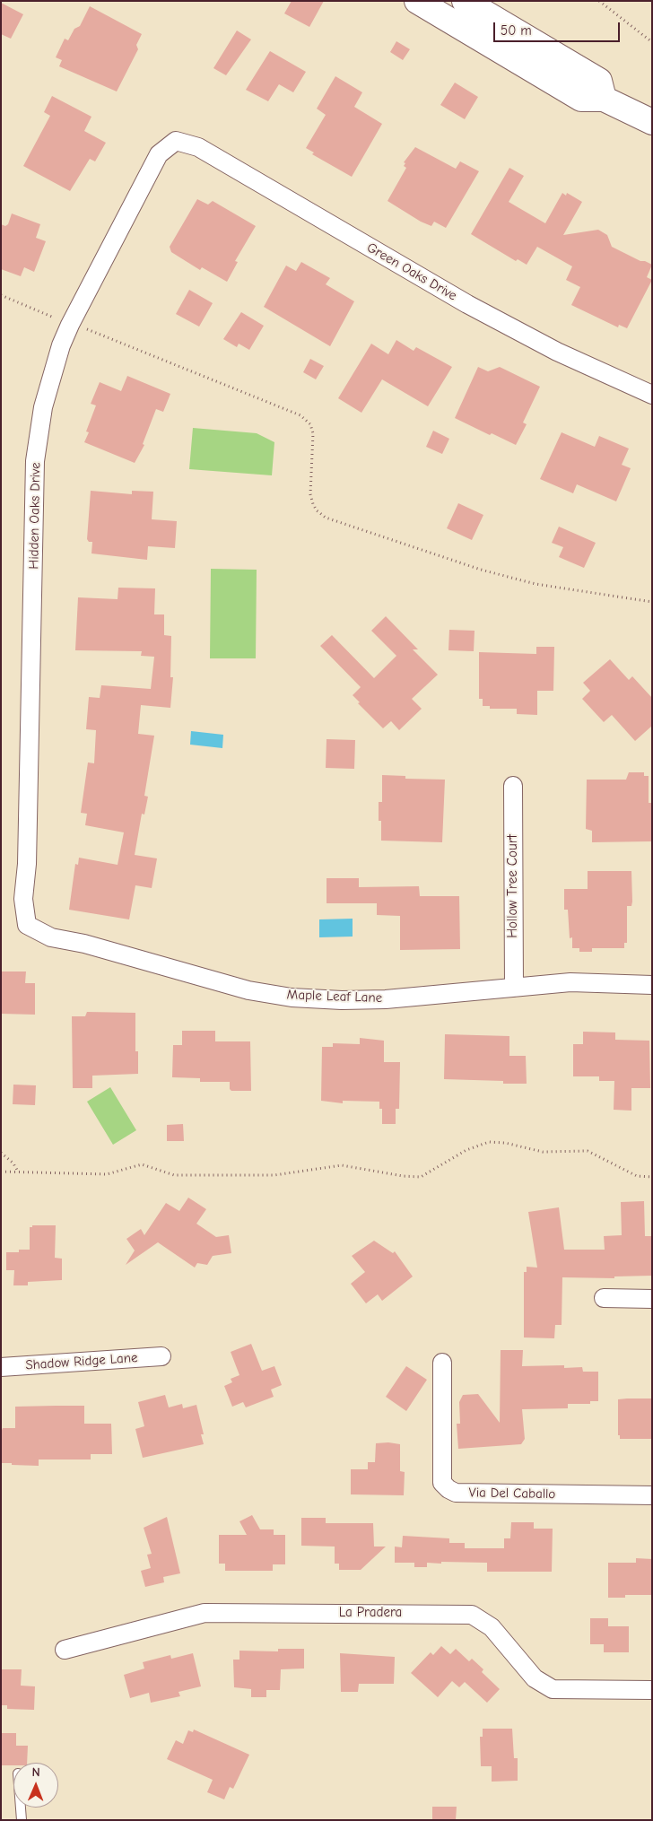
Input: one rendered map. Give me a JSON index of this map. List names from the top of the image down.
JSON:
{
  "streets": {
    "street": [
      "Green Oaks Drive",
      "Hidden Oaks Drive",
      "Hollow Tree Court",
      "Maple Leaf Lane",
      "Shadow Ridge Lane",
      "Via Del Caballo",
      "La Pradera"
    ]
  },
  "crossings": [
    ["Green Oaks Drive", "Hidden Oaks Drive"],
    ["Hidden Oaks Drive", "Maple Leaf Lane"],
    ["Hollow Tree Court", "Maple Leaf Lane"]
  ],
  "scale_bar": "50 m",
  "north": "top"
}
